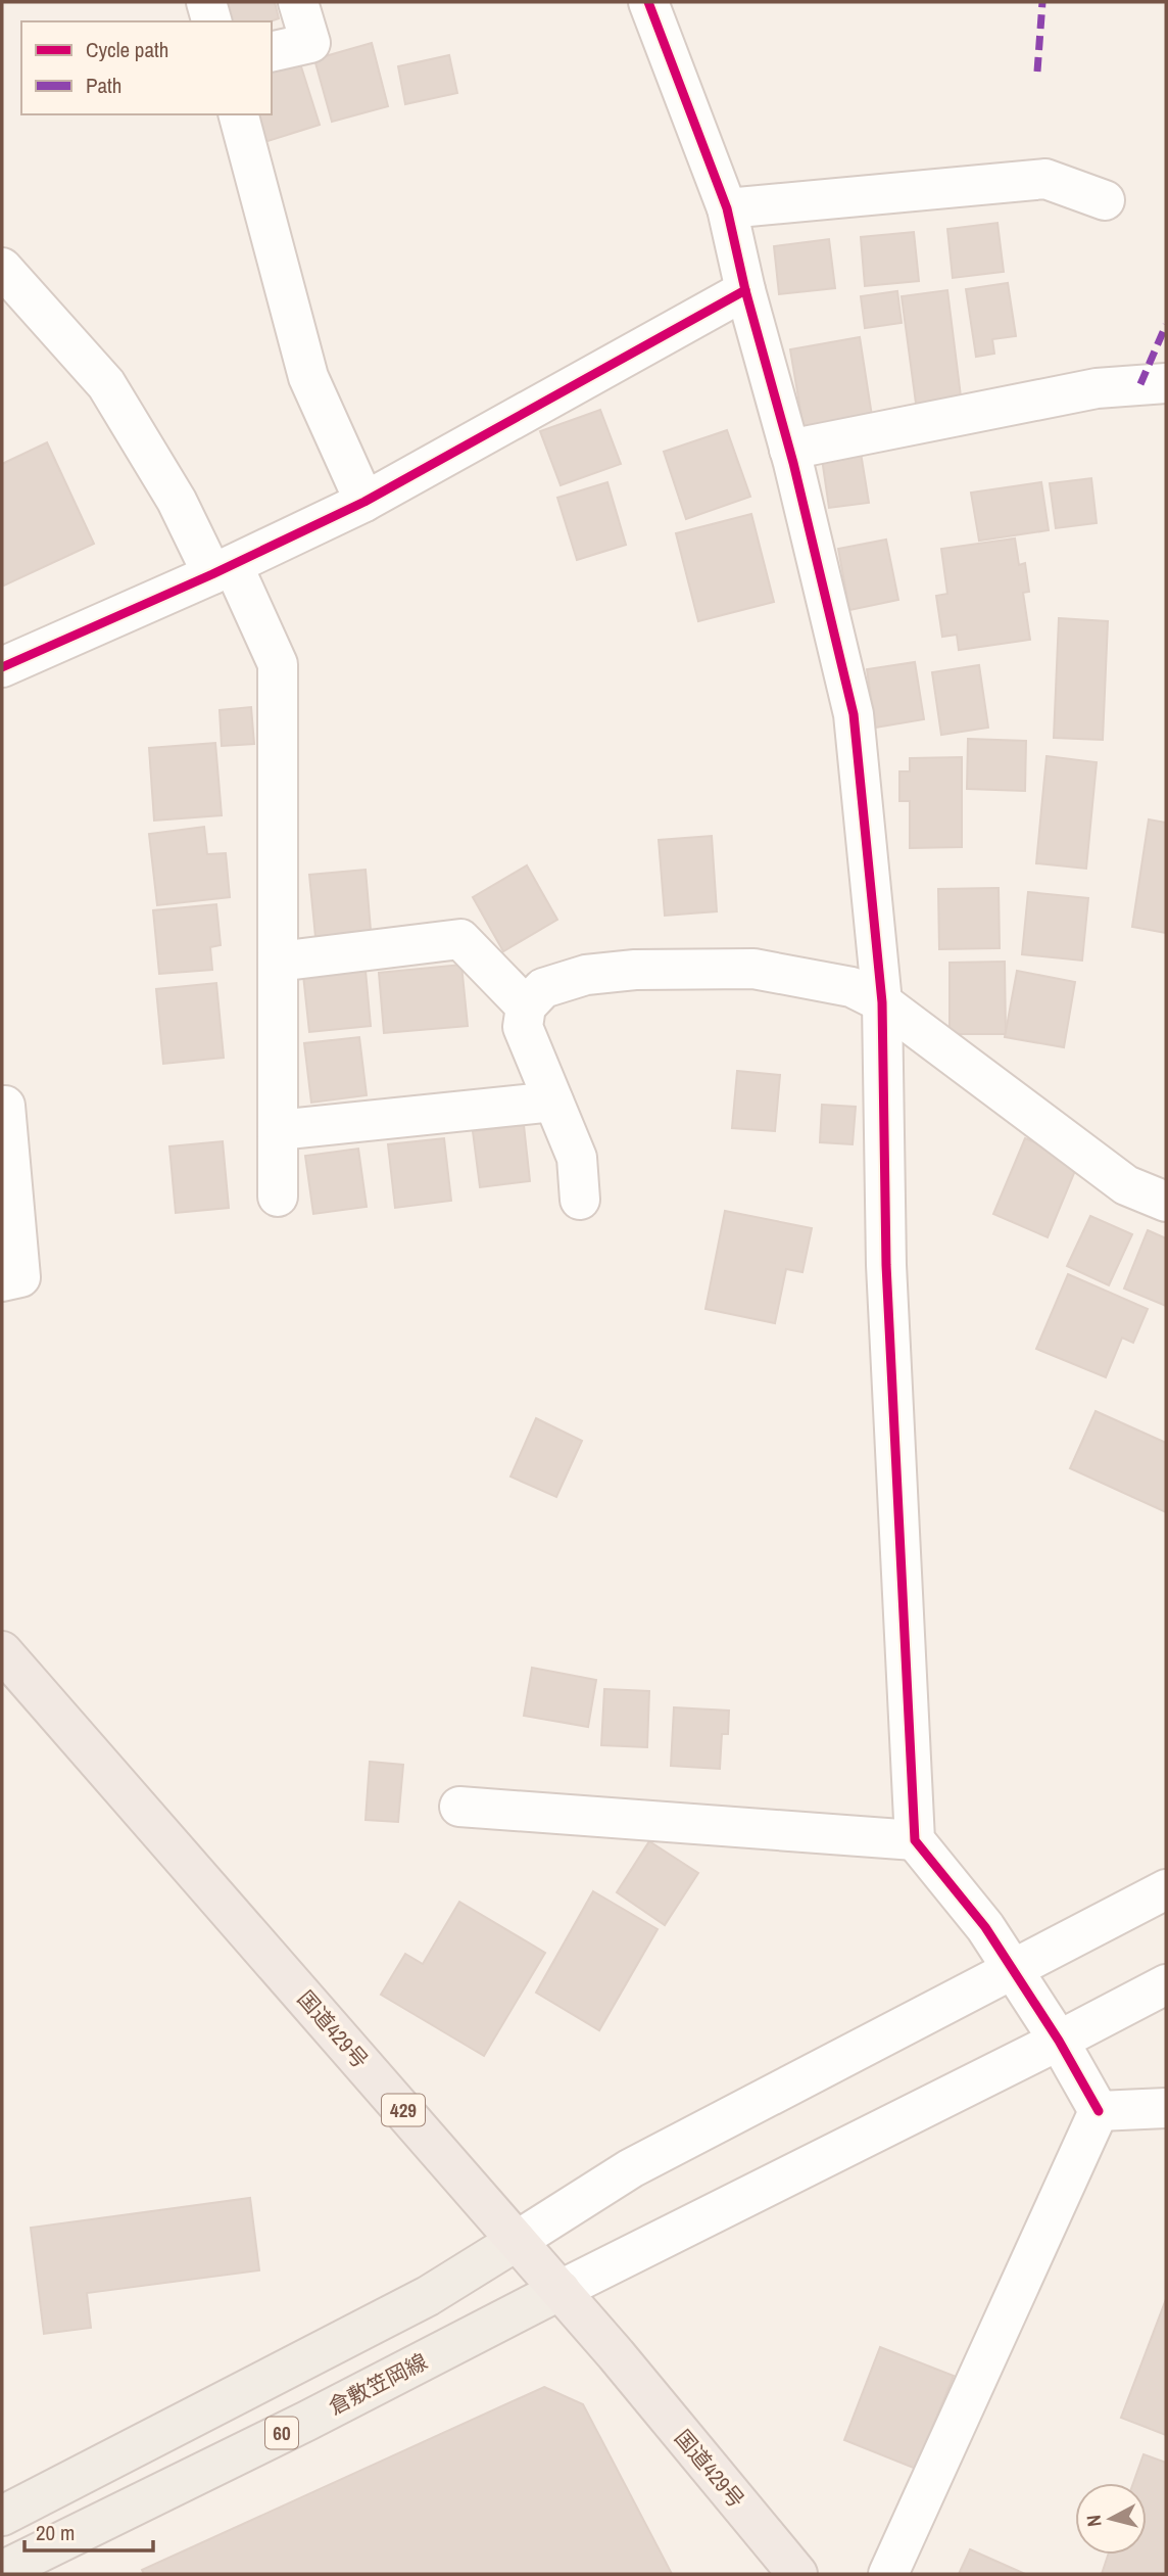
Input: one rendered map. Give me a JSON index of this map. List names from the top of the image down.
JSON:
{
  "streets": {
    "highway": ["国道429号", "429"],
    "main road": ["倉敷笠岡線", "60"]
  },
  "crossings": [
    ["国道429号", "倉敷笠岡線"]
  ],
  "legend": ["Cycle path", "Path"],
  "scale_bar": "20 m",
  "north": "left"
}
